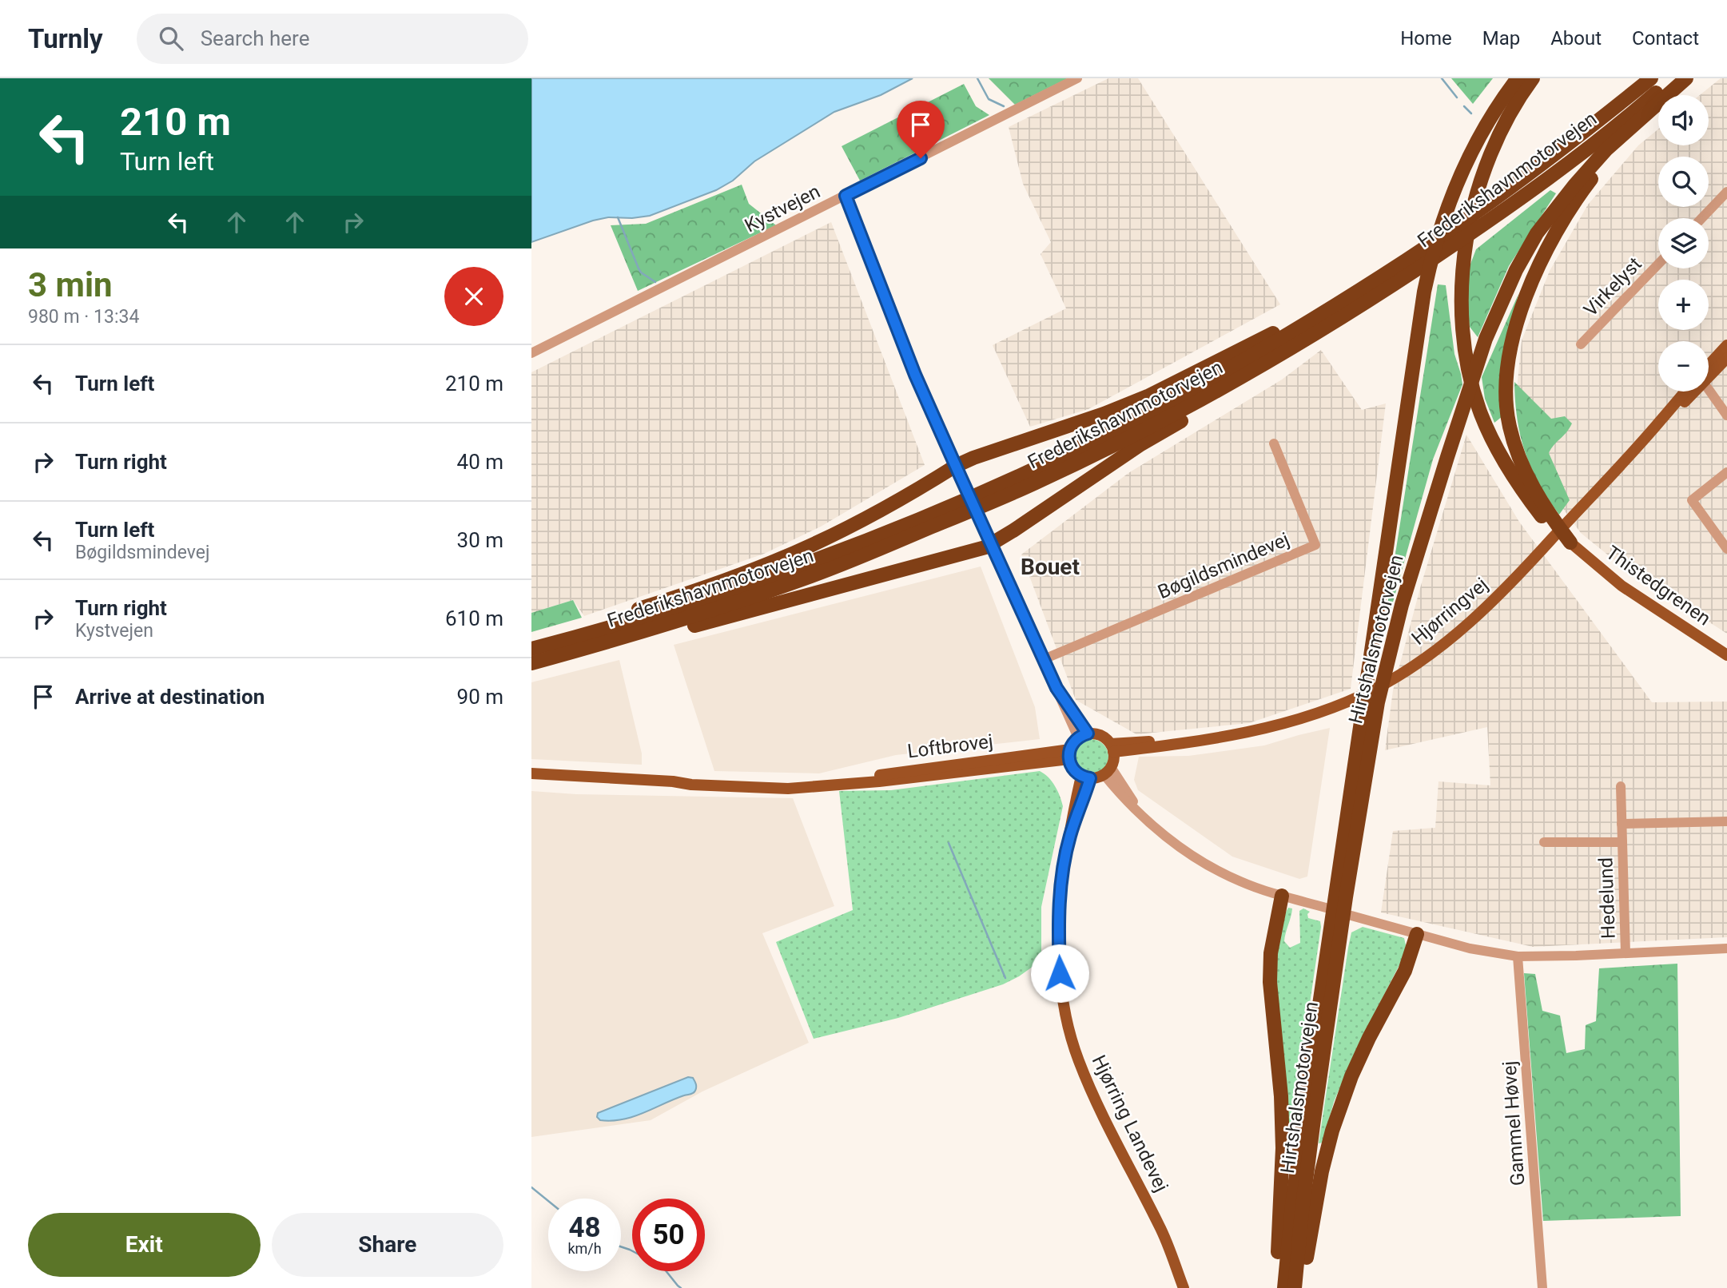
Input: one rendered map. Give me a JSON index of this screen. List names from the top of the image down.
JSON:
{
  "streets": {
    "highway": ["Frederikshavnmotorvejen", "Hirtshalsmotorvejen"],
    "main road": [
      "Thistedgrenen",
      "Hjørringvej",
      "Loftbrovej",
      "Hjørring Landevej"
    ],
    "street": [
      "Kystvejen",
      "Virkelyst",
      "Bøgildsmindevej",
      "Hedelund",
      "Gammel Høvej"
    ]
  },
  "crossings": [
    ["Hjørringvej", "Loftbrovej"],
    ["Hjørringvej", "Hjørring Landevej"],
    ["Loftbrovej", "Hjørring Landevej"]
  ],
  "districts": ["Bouet"],
  "page": {
    "header": "Turnly",
    "search": "Search here",
    "nav": [
      "Home",
      "Map",
      "About",
      "Contact"
    ],
    "turn": ["210 m", "Turn left"],
    "map_buttons": ["+", "−"],
    "heading": ["3 min", "980 m · 13:34"],
    "list": [
      {
        "name": "Turn left",
        "value": "210 m"
      },
      {
        "name": "Turn right",
        "value": "40 m"
      },
      {
        "name": "Turn left",
        "note": "Bøgildsmindevej",
        "value": "30 m"
      },
      {
        "name": "Turn right",
        "note": "Kystvejen",
        "value": "610 m"
      },
      {
        "name": "Arrive at destination",
        "value": "90 m"
      }
    ],
    "speed": "48 km/h",
    "limit": "50",
    "buttons": ["Exit", "Share"]
  }
}
